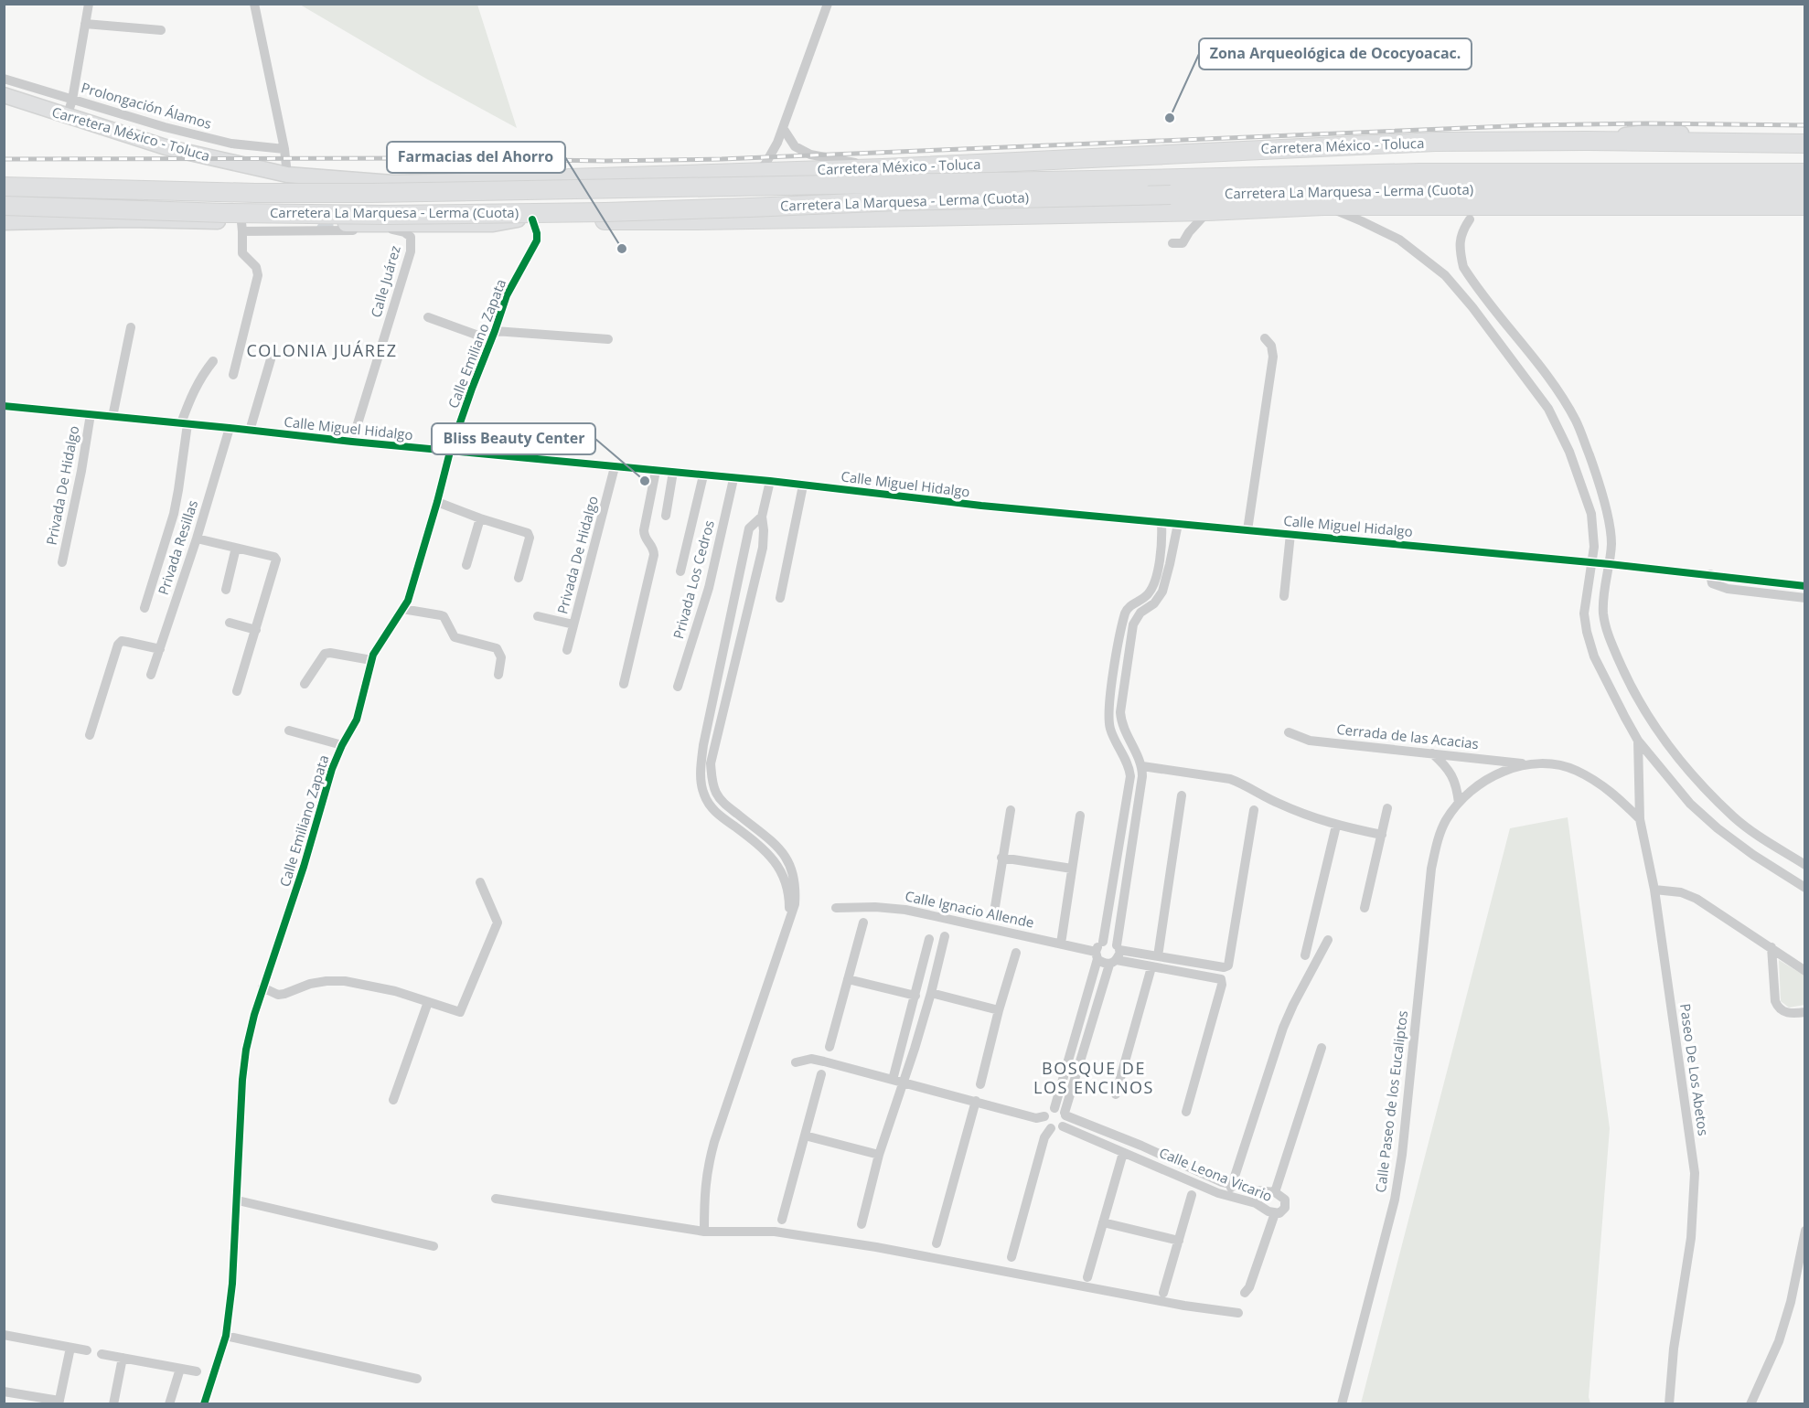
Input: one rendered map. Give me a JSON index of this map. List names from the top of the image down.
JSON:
{
  "streets": {
    "highway": ["Carretera México - Toluca", "Carretera La Marquesa - Lerma (Cuota)"],
    "street": [
      "Prolongación Álamos",
      "Calle Juárez",
      "Calle Emiliano Zapata",
      "Calle Miguel Hidalgo",
      "Privada De Hidalgo",
      "Privada Resillas",
      "Privada Los Cedros",
      "Cerrada de las Acacias",
      "Calle Ignacio Allende",
      "Paseo De Los Abetos",
      "Calle Paseo de los Eucaliptos",
      "Calle Leona Vicario"
    ]
  },
  "crossings": [
    ["Calle Juárez", "Calle Miguel Hidalgo"],
    ["Calle Emiliano Zapata", "Calle Miguel Hidalgo"],
    ["Calle Miguel Hidalgo", "Privada De Hidalgo"],
    ["Calle Miguel Hidalgo", "Privada Resillas"],
    ["Calle Miguel Hidalgo", "Privada Los Cedros"],
    ["Cerrada de las Acacias", "Calle Paseo de los Eucaliptos"],
    ["Paseo De Los Abetos", "Calle Paseo de los Eucaliptos"]
  ],
  "districts": ["COLONIA JUÁREZ", "BOSQUE DE LOS ENCINOS"],
  "places": ["Zona Arqueológica de Ococyoacac.", "Farmacias del Ahorro", "Bliss Beauty Center"]
}
